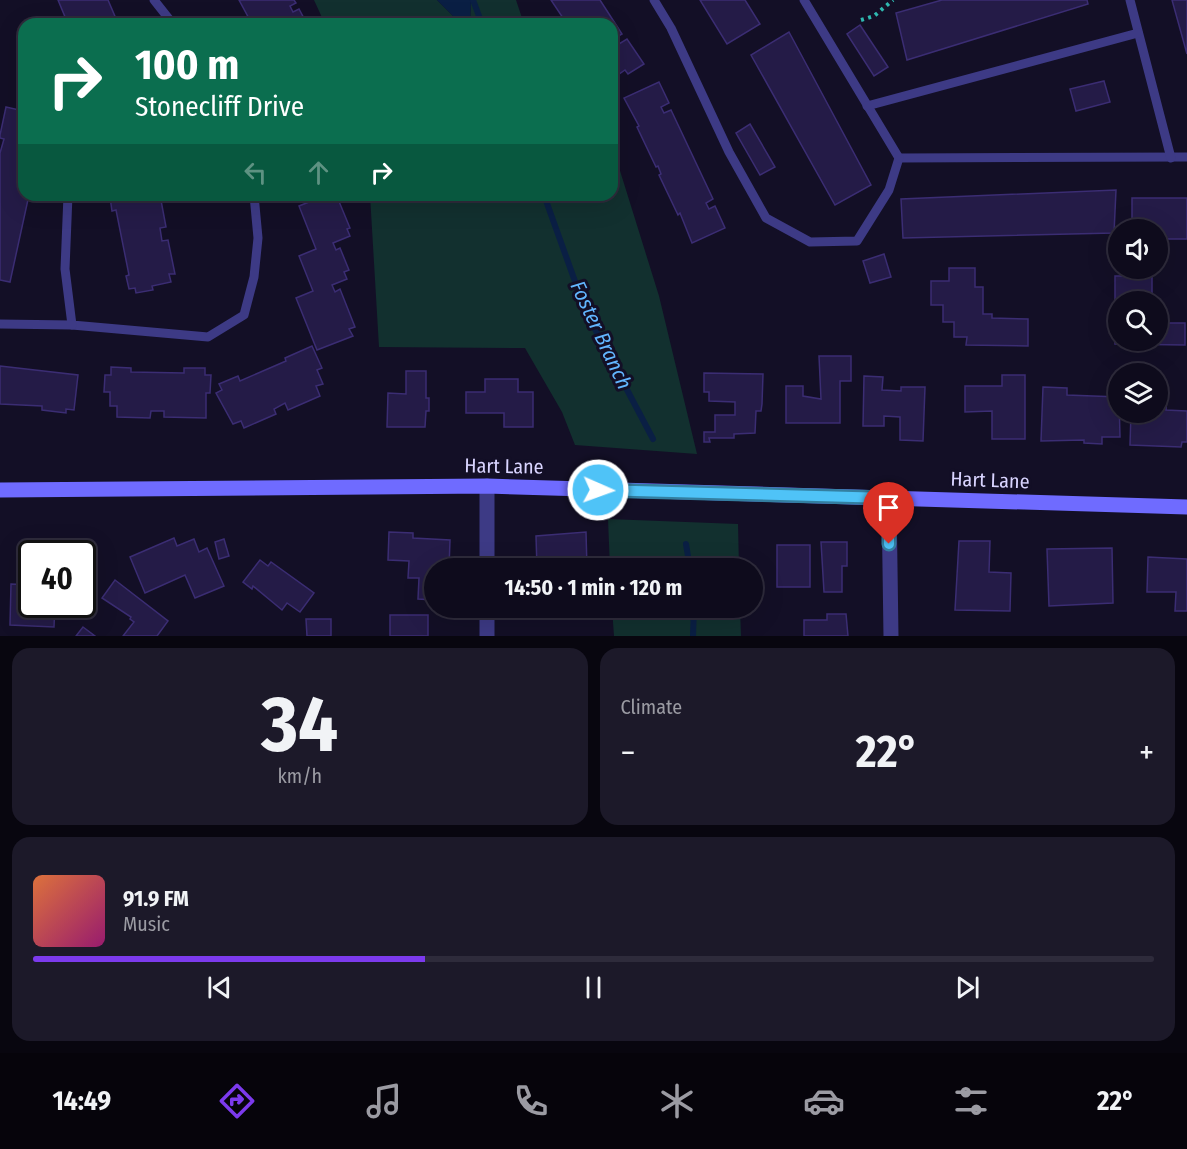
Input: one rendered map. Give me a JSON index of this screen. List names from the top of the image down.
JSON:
{
  "streets": {
    "street": ["Hart Lane"]
  },
  "water": ["Foster Branch"],
  "page": {
    "turn": ["100 m", "Stonecliff Drive"],
    "limit": "40",
    "trip": "14:50 · 1 min · 120 m",
    "tile": [
      ["34", "km/h"],
      "Climate"
    ],
    "heat": ["−", "22°", "+"],
    "song": ["91.9 FM", "Music"],
    "tabs": ["14:49", "22°"]
  }
}
